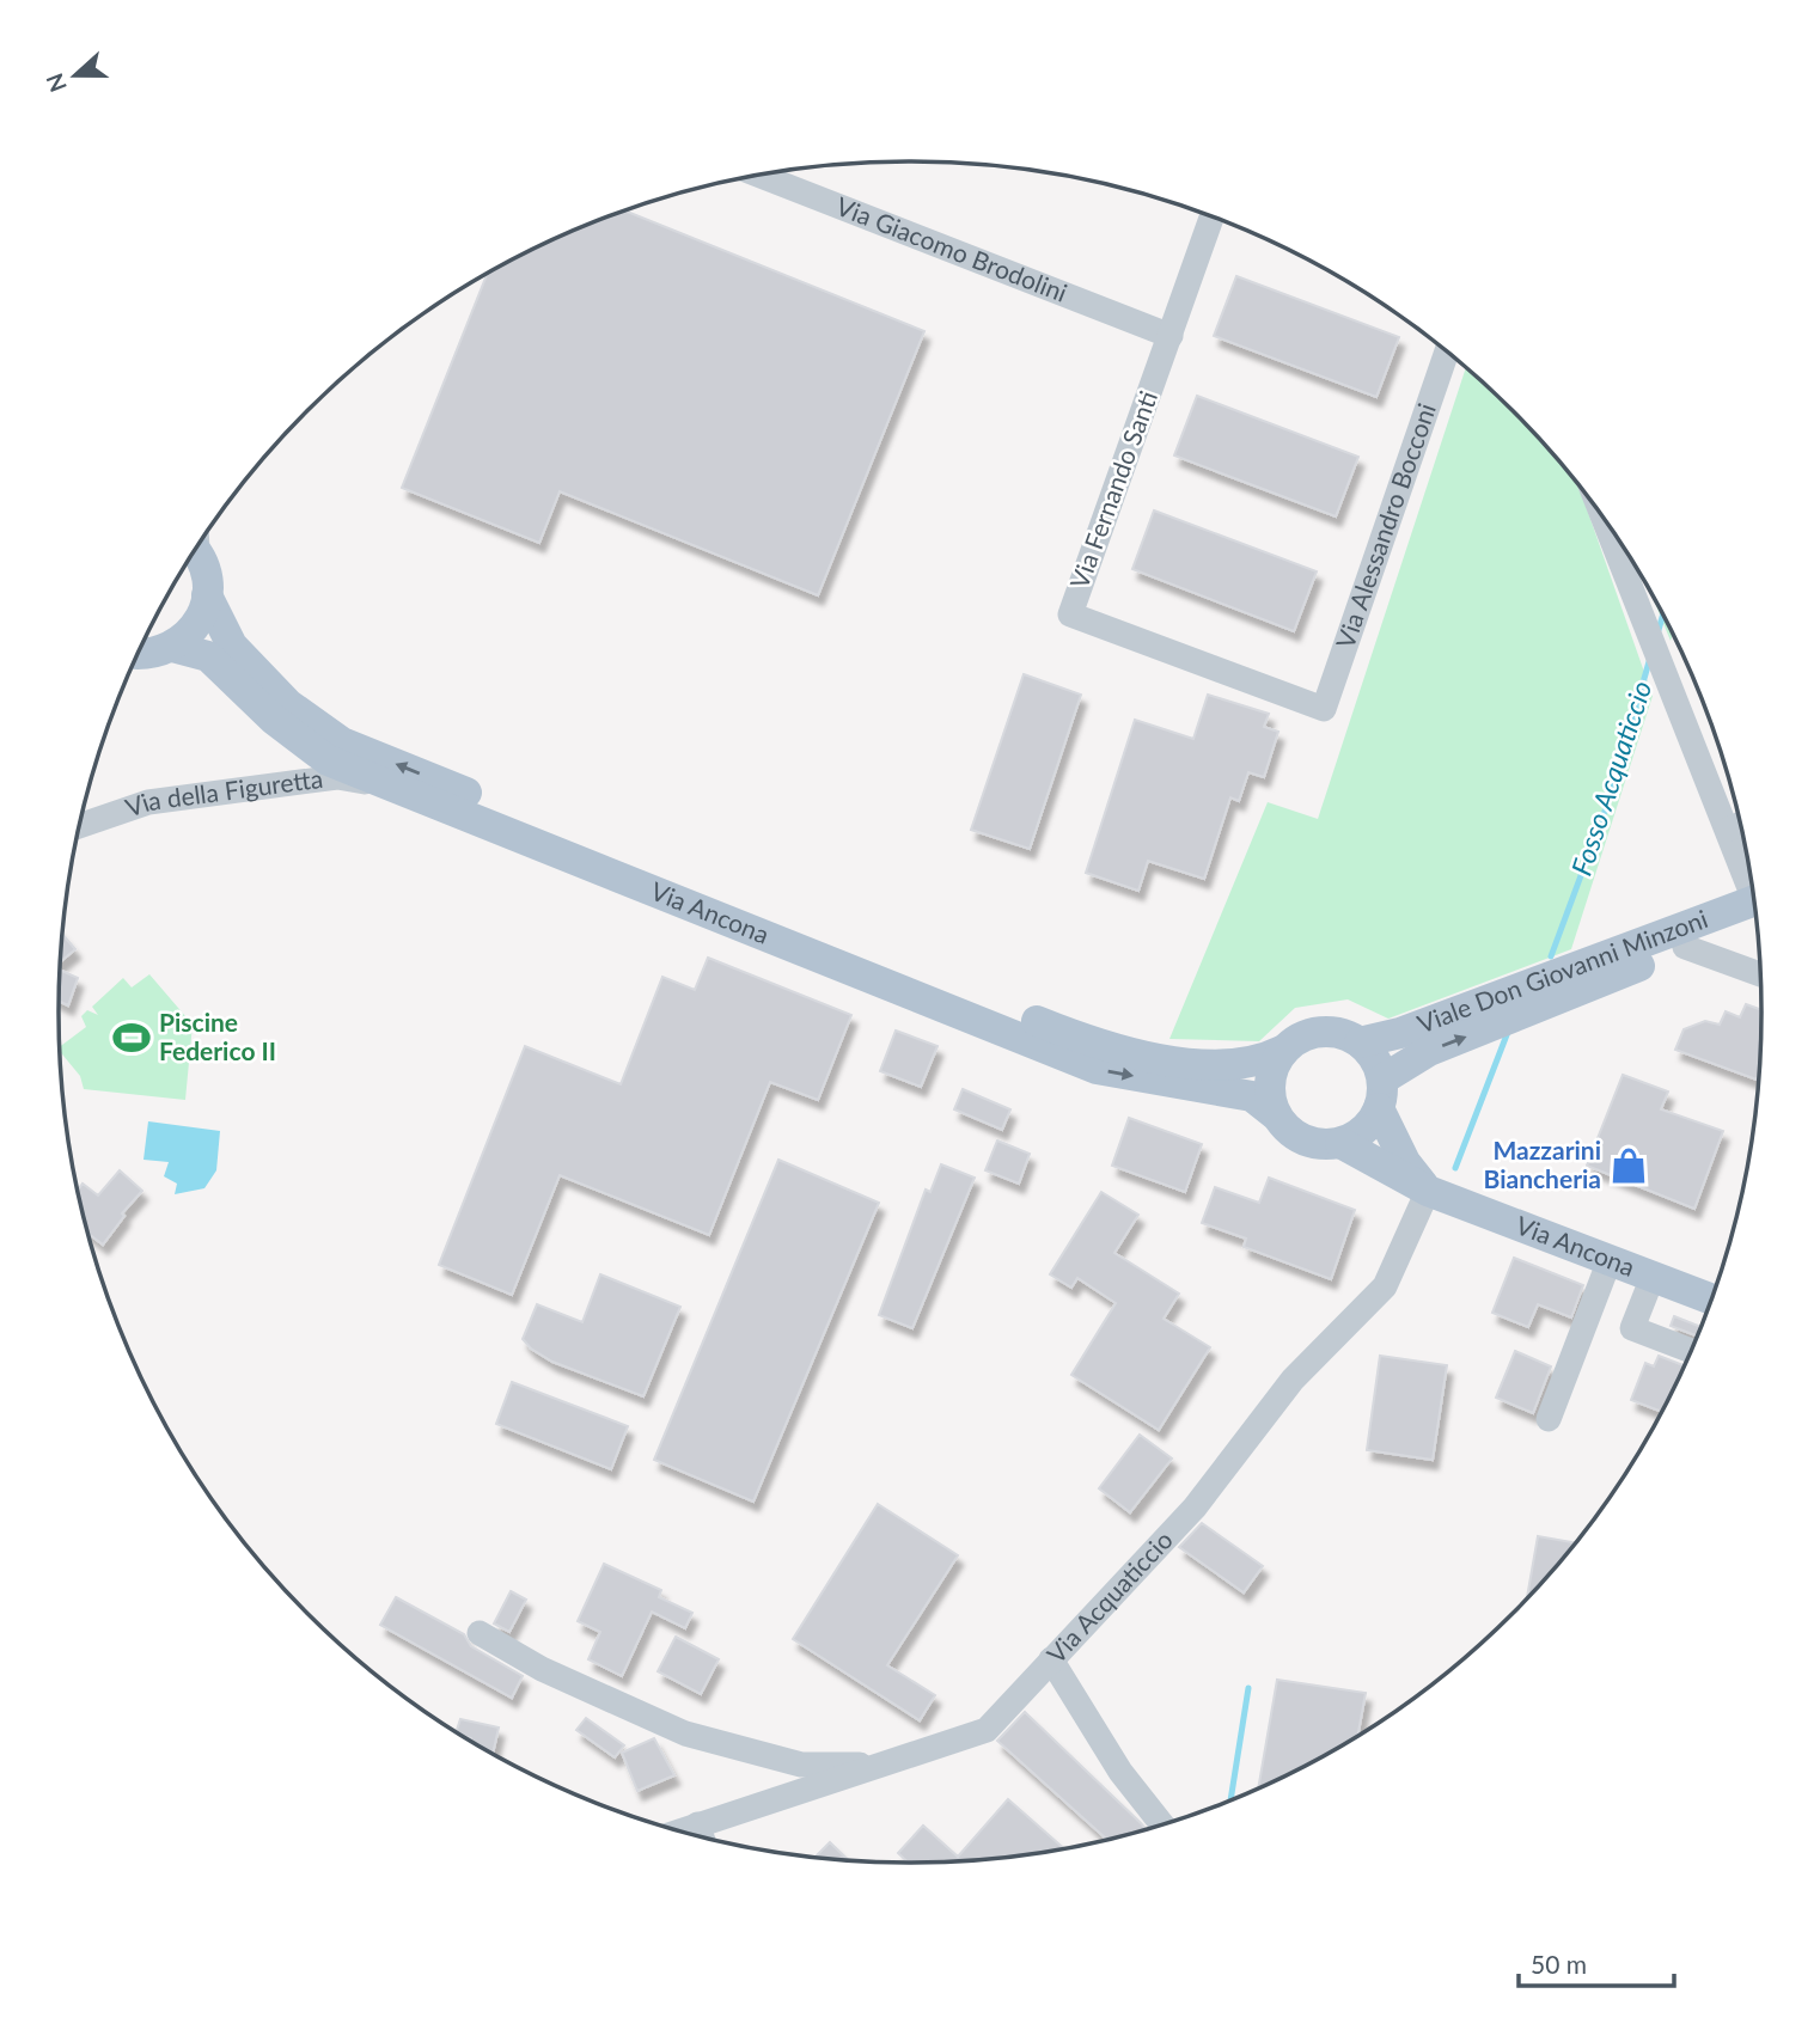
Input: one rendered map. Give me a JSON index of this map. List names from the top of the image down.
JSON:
{
  "streets": {
    "main road": ["Via Ancona", "Viale Don Giovanni Minzoni"],
    "street": [
      "Via Giacomo Brodolini",
      "Via Fernando Santi",
      "Via Alessandro Bocconi",
      "Via della Figuretta",
      "Via Acquaticcio"
    ]
  },
  "crossings": [
    ["Via Giacomo Brodolini", "Via Fernando Santi"],
    ["Via Fernando Santi", "Via Alessandro Bocconi"],
    ["Via della Figuretta", "Via Ancona"],
    ["Via Ancona", "Viale Don Giovanni Minzoni"],
    ["Via Ancona", "Via Acquaticcio"]
  ],
  "water": ["Fosso Acquaticcio"],
  "places": {
    "sports": ["Piscine Federico II"],
    "shop": ["Mazzarini Biancheria"]
  },
  "scale_bar": "50 m",
  "north": "left"
}
